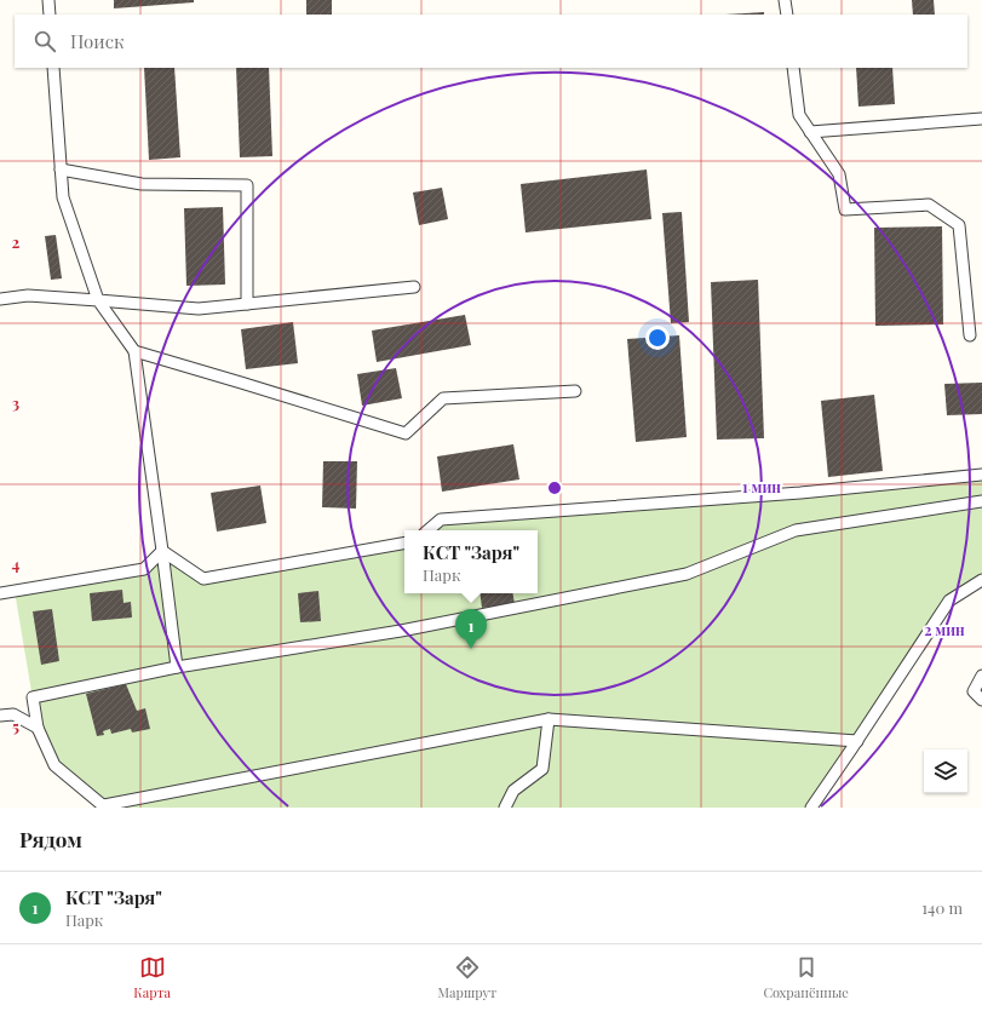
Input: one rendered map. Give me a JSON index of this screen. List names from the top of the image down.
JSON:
{
  "page": {
    "search": "Поиск",
    "popup": ["КСТ \"Заря\"", "Парк"],
    "pins": "1",
    "heading": "Рядом",
    "list": [
      {
        "mark": "1",
        "name": "КСТ \"Заря\"",
        "note": "Парк",
        "value": "140 m"
      }
    ],
    "nav": ["Карта", "Маршрут", "Сохранённые"]
  },
  "grid": {
    "rows": [
      "2",
      "3",
      "4",
      "5"
    ]
  },
  "rings": ["1 мин", "2 мин"]
}
